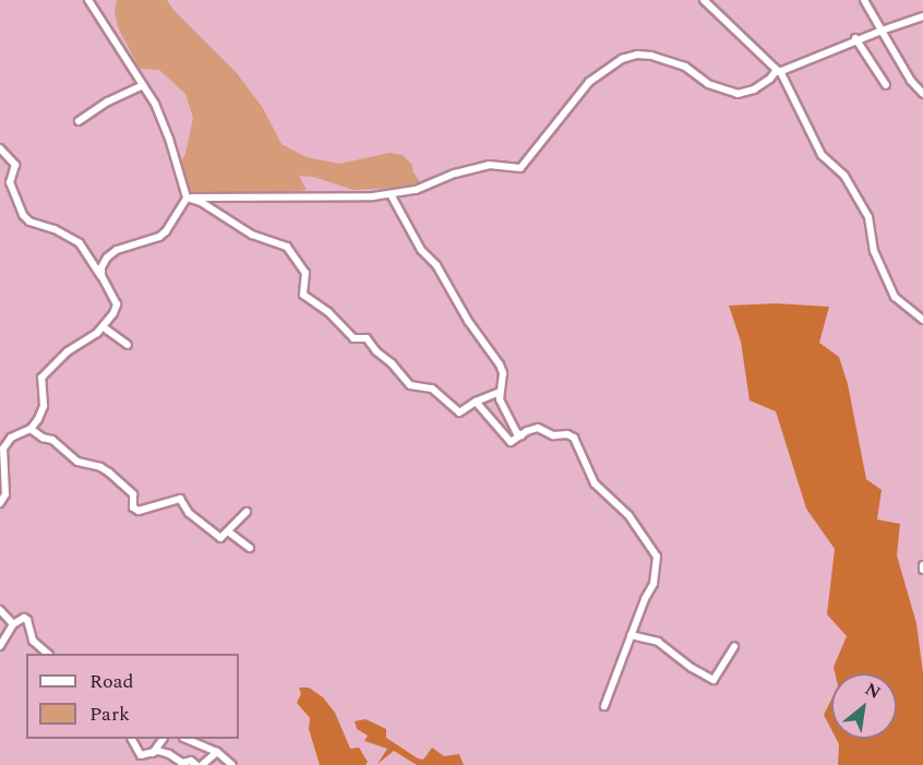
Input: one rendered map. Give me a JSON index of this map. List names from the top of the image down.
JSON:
{
  "legend": ["Road", "Park"],
  "north": "top right"
}
